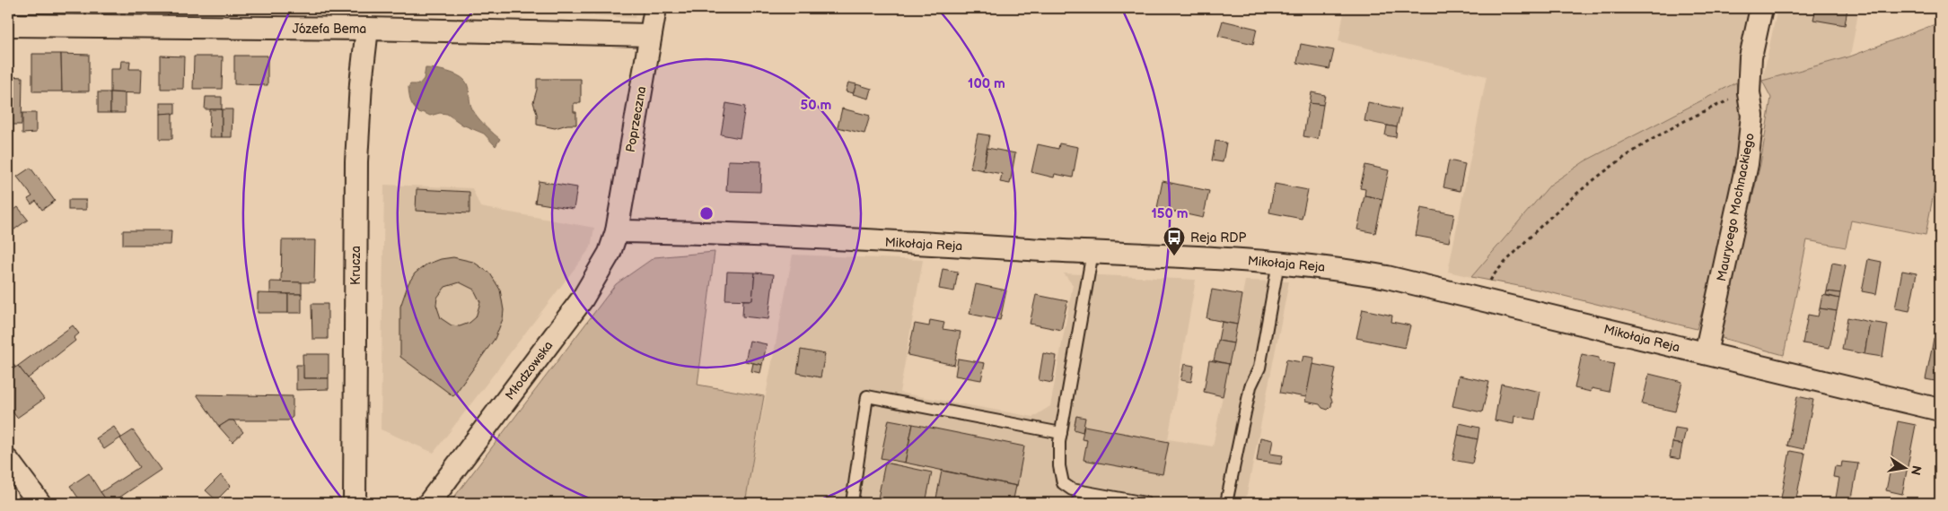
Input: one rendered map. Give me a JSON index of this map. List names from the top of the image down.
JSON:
{
  "streets": {
    "street": [
      "Józefa Bema",
      "Poprzeczna",
      "Maurycego Mochnackiego",
      "Mikołaja Reja",
      "Krucza",
      "Młodzowska"
    ]
  },
  "crossings": [
    ["Józefa Bema", "Poprzeczna"],
    ["Józefa Bema", "Krucza"],
    ["Poprzeczna", "Mikołaja Reja"],
    ["Poprzeczna", "Młodzowska"],
    ["Maurycego Mochnackiego", "Mikołaja Reja"],
    ["Mikołaja Reja", "Młodzowska"]
  ],
  "places": {
    "bus stop": ["Reja RDP"]
  },
  "north": "right",
  "rings": ["100 m", "50 m", "150 m"]
}
